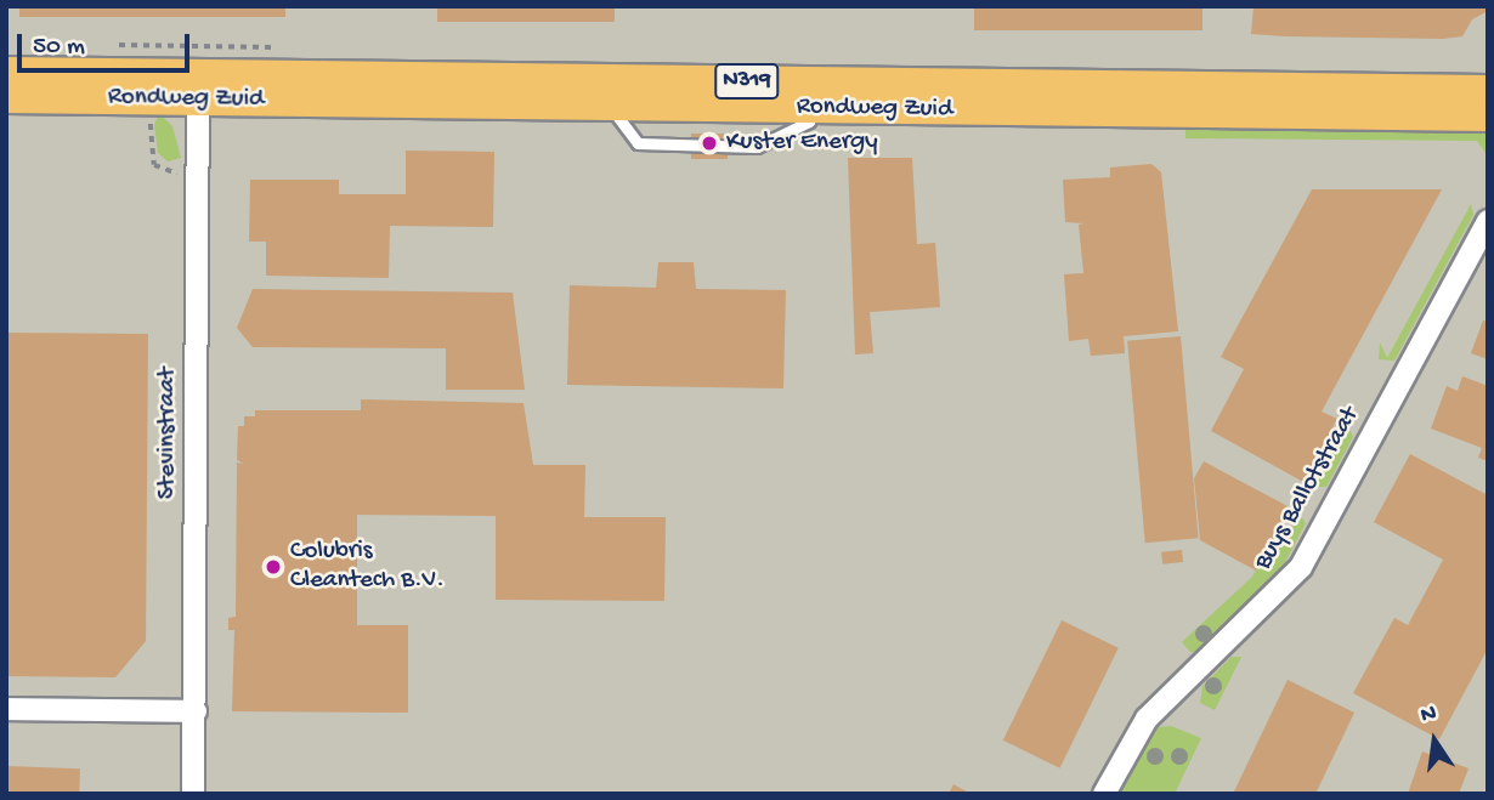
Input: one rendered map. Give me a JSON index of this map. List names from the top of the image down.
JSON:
{
  "streets": {
    "main road": ["N319", "Rondweg Zuid"],
    "street": ["Stevinstraat", "Buys Ballotstraat"]
  },
  "crossings": [
    ["Rondweg Zuid", "Stevinstraat"]
  ],
  "places": ["Kuster Energy", "Colubris Cleantech B.V."],
  "scale_bar": "50 m",
  "north": "top"
}
